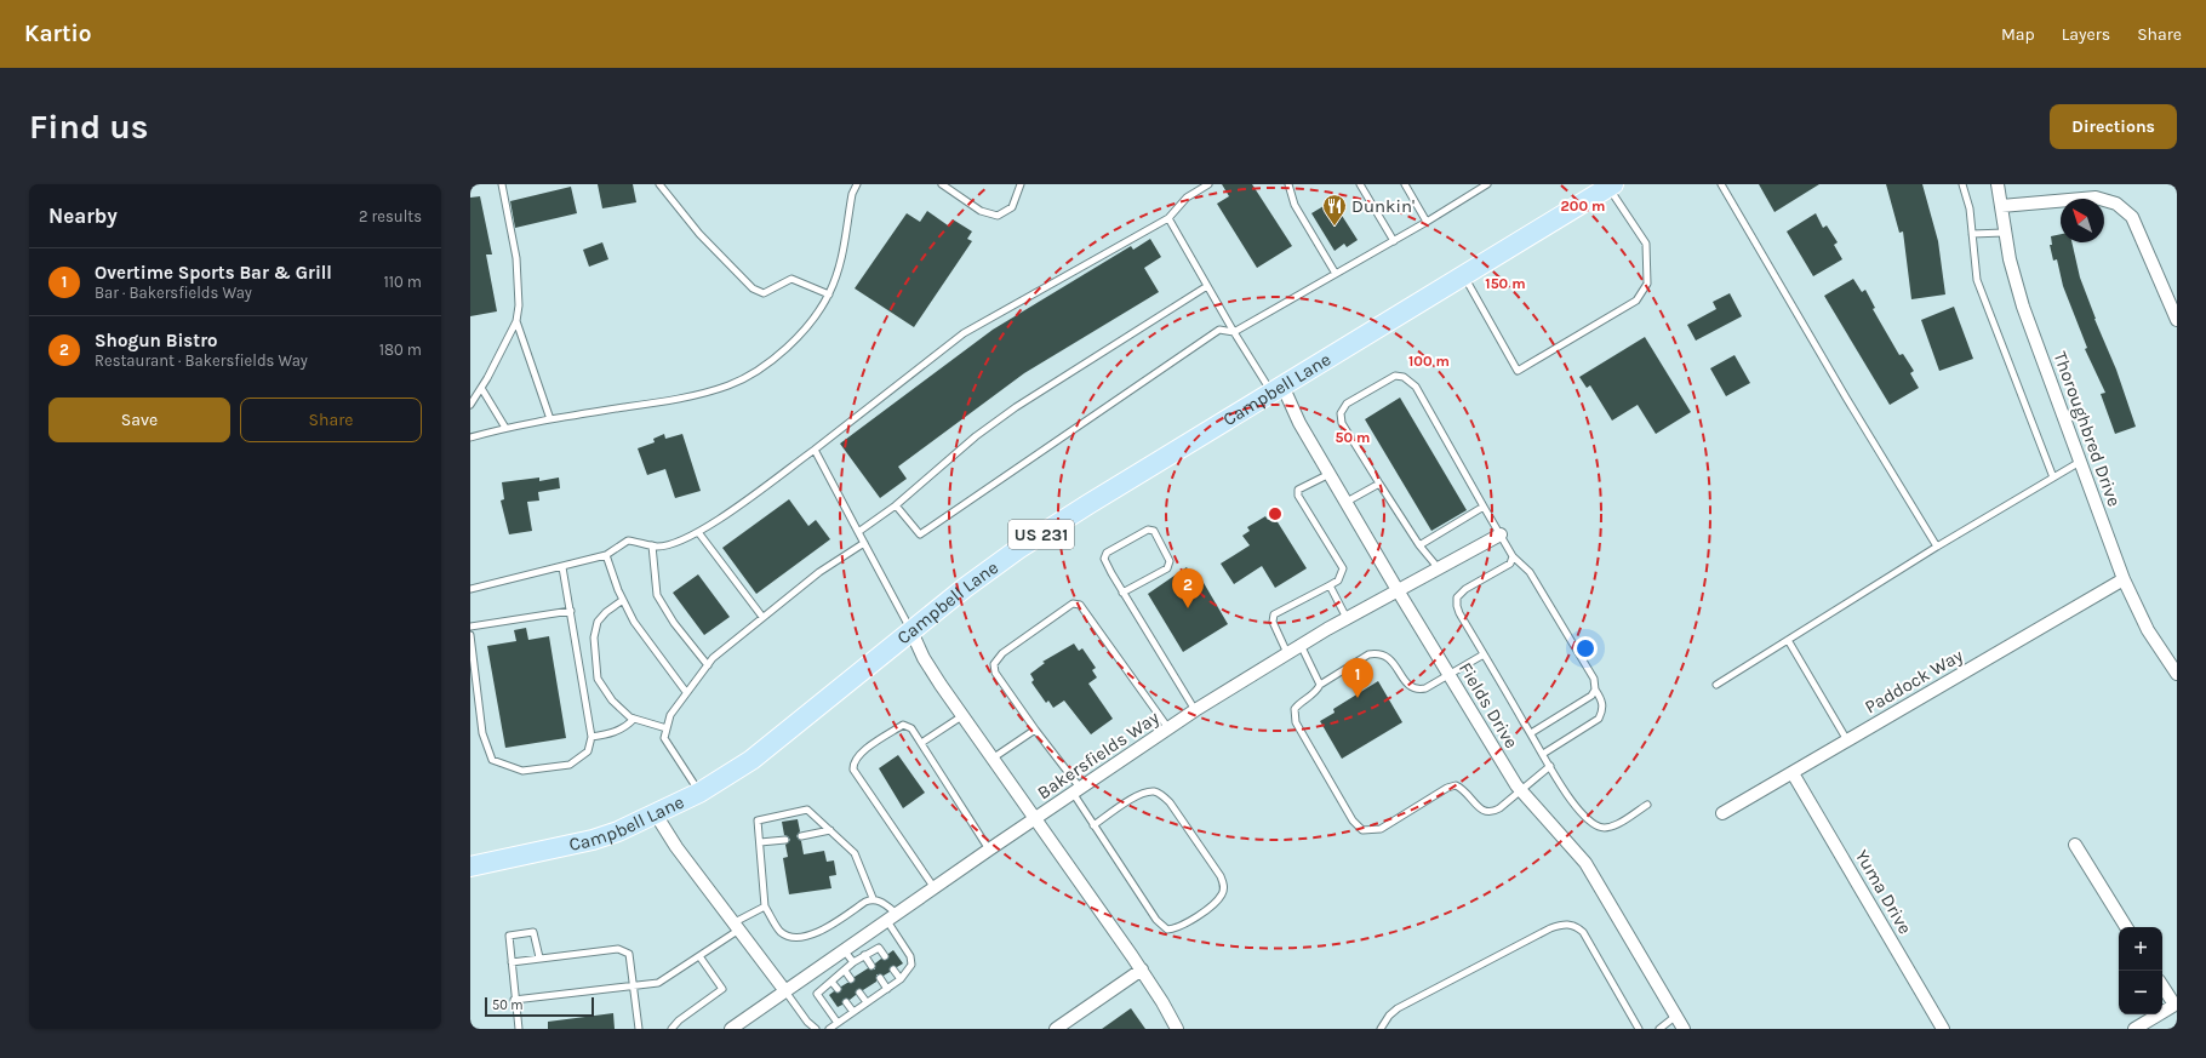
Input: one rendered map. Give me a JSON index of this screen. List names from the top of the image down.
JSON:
{
  "streets": {
    "main road": ["Campbell Lane", "US 231"],
    "street": [
      "Thoroughbred Drive",
      "Paddock Way",
      "Fields Drive",
      "Bakersfields Way",
      "Yuma Drive"
    ]
  },
  "crossings": [
    ["Campbell Lane", "Fields Drive"],
    ["Thoroughbred Drive", "Paddock Way"],
    ["Paddock Way", "Yuma Drive"],
    ["Fields Drive", "Bakersfields Way"]
  ],
  "places": {
    "restaurant": ["Dunkin'"]
  },
  "scale_bar": "50 m",
  "north": "top left",
  "page": {
    "header": "Kartio",
    "nav": ["Map", "Layers", "Share"],
    "buttons": [
      "Directions",
      ["Save", "Share"]
    ],
    "title": "Find us",
    "heading": ["Nearby", "2 results"],
    "list": [
      {
        "mark": "1",
        "name": "Overtime Sports Bar & Grill",
        "note": "Bar · Bakersfields Way",
        "value": "110 m"
      },
      {
        "mark": "2",
        "name": "Shogun Bistro",
        "note": "Restaurant · Bakersfields Way",
        "value": "180 m"
      }
    ],
    "pins": ["2", "1"],
    "map_buttons": ["+", "−"],
    "scale": "50 m"
  },
  "rings": [
    "200 m",
    "150 m",
    "100 m",
    "50 m"
  ]
}
